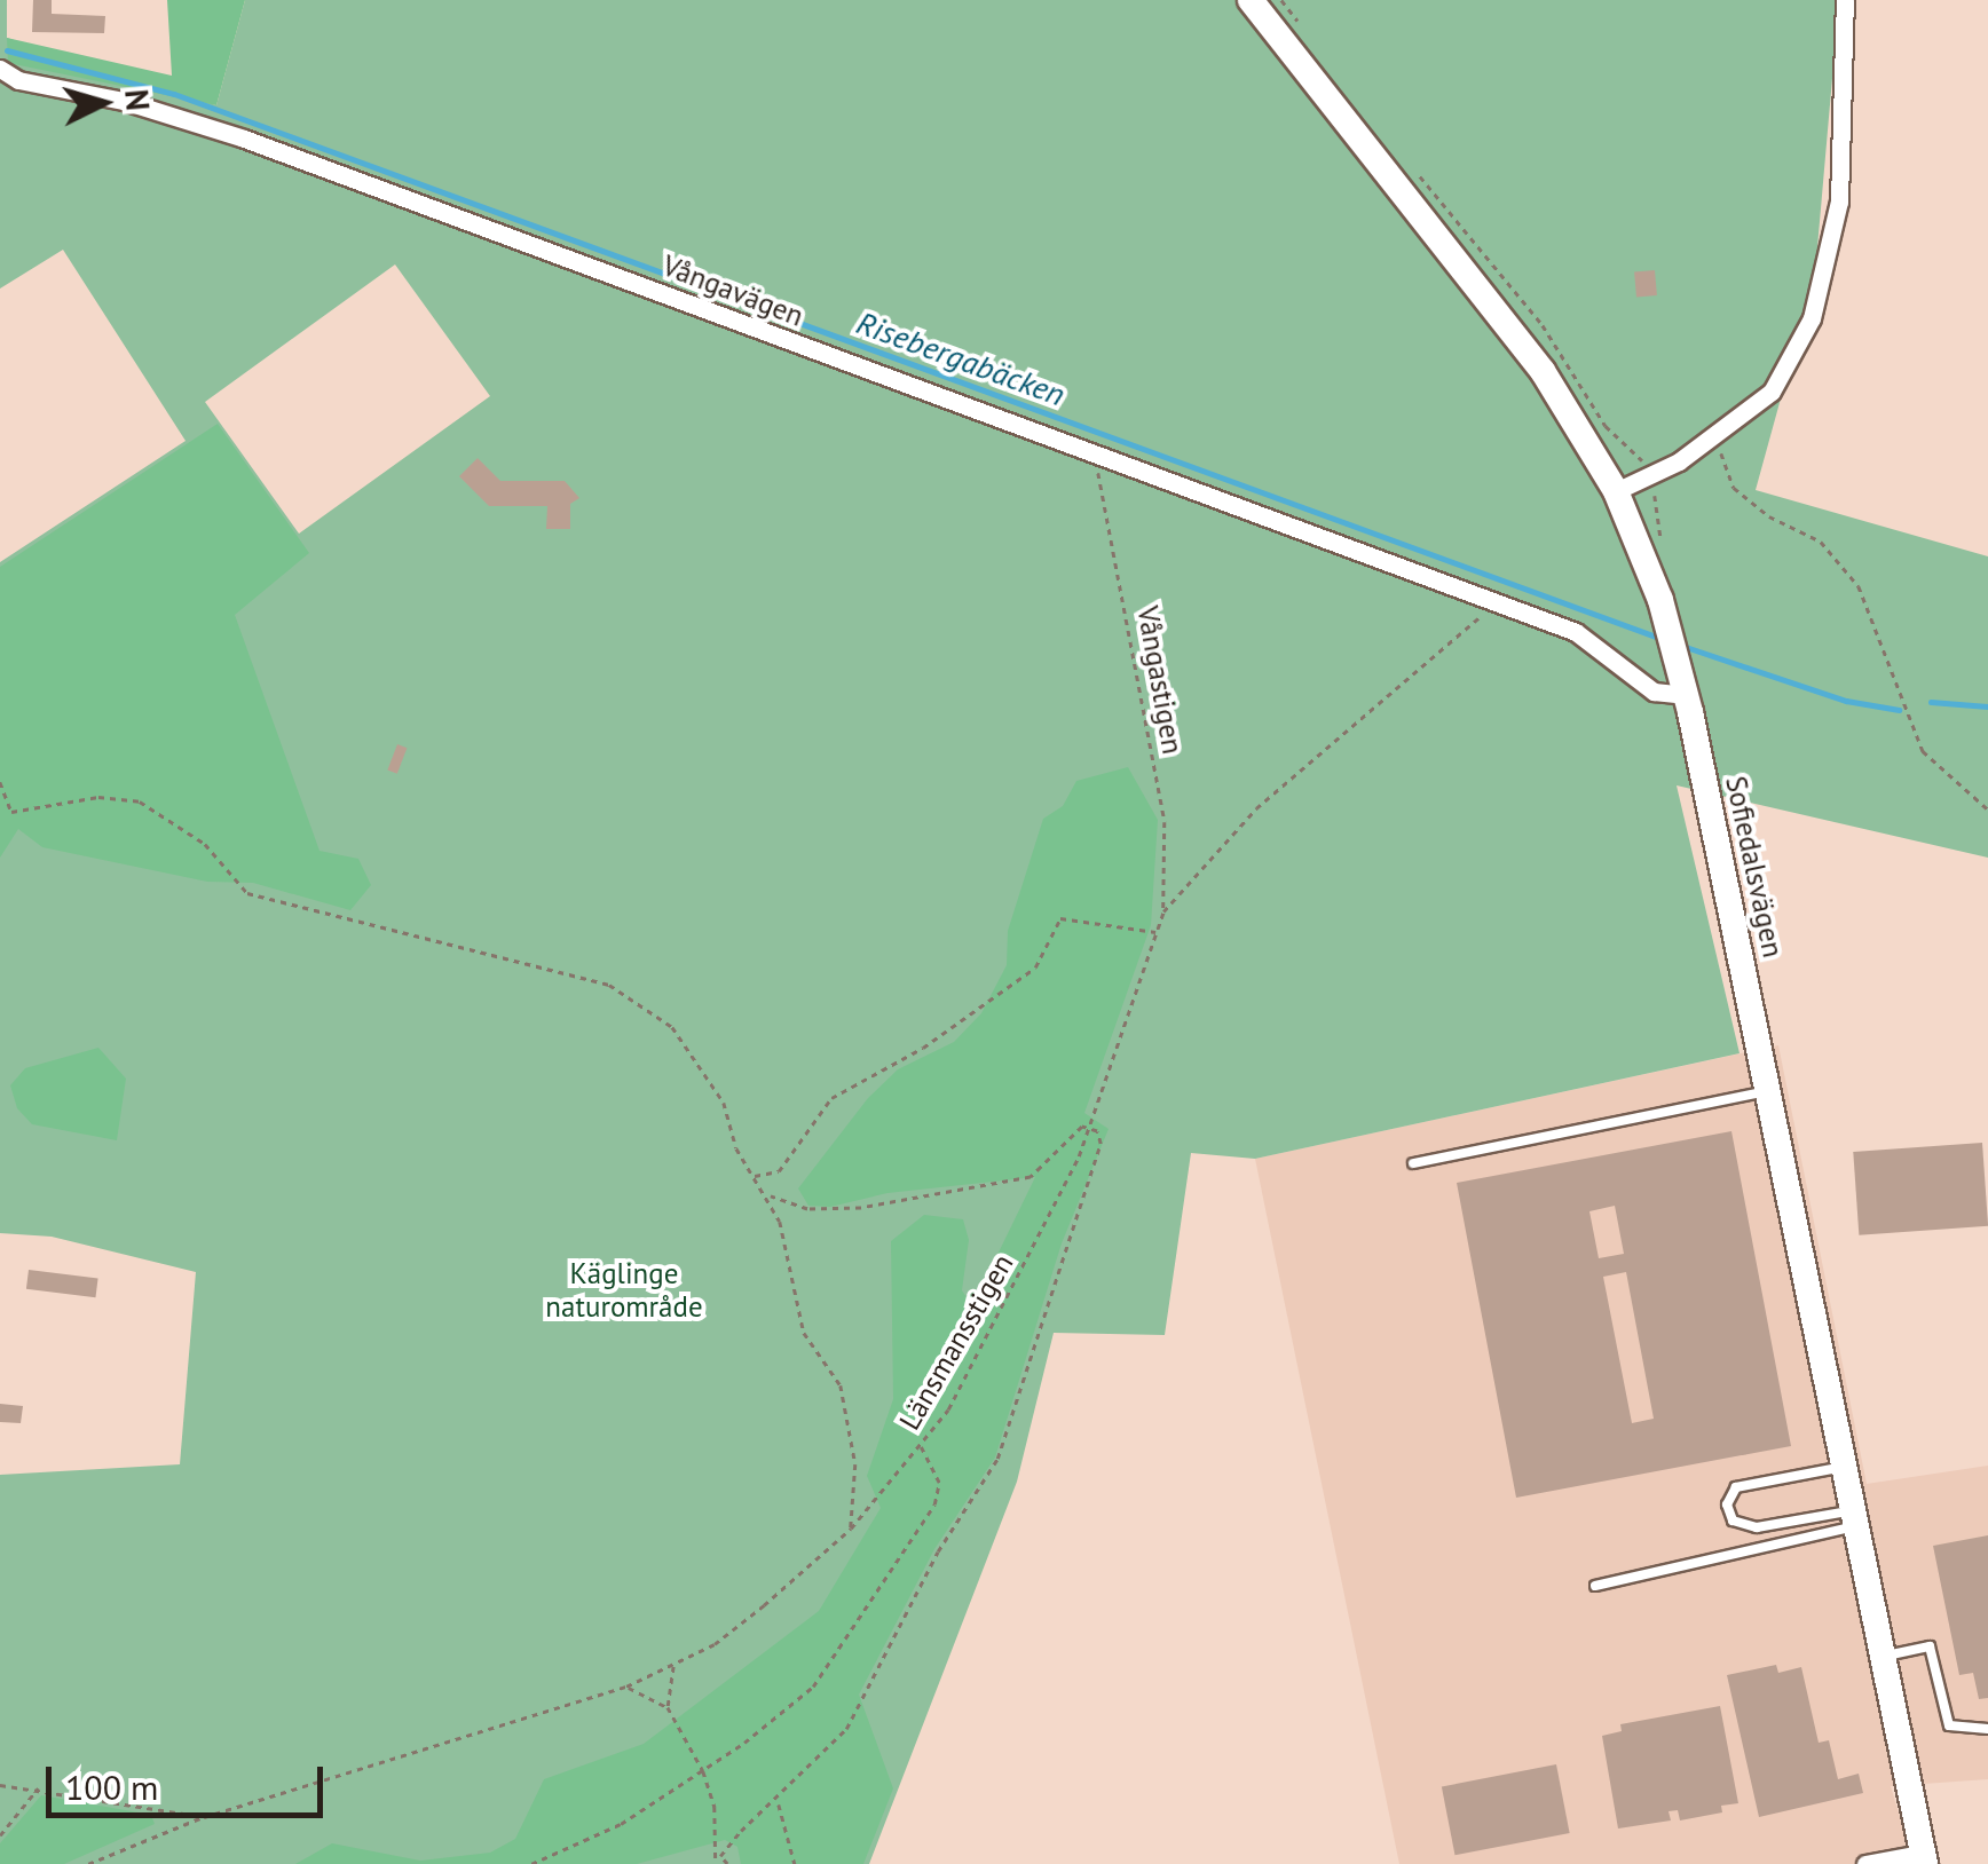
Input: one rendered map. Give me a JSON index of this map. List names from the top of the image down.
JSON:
{
  "streets": {
    "main road": ["Sofiedalsvägen"],
    "street": ["Vångavägen"],
    "path": ["Vångastigen", "Länsmansstigen"]
  },
  "crossings": [
    ["Vångavägen", "Vångastigen"],
    ["Vångavägen", "Sofiedalsvägen"],
    ["Vångavägen", "Länsmansstigen"],
    ["Vångastigen", "Länsmansstigen"]
  ],
  "water": ["Risebergabäcken"],
  "parks": ["Käglinge naturområde"],
  "scale_bar": "100 m",
  "north": "right"
}
